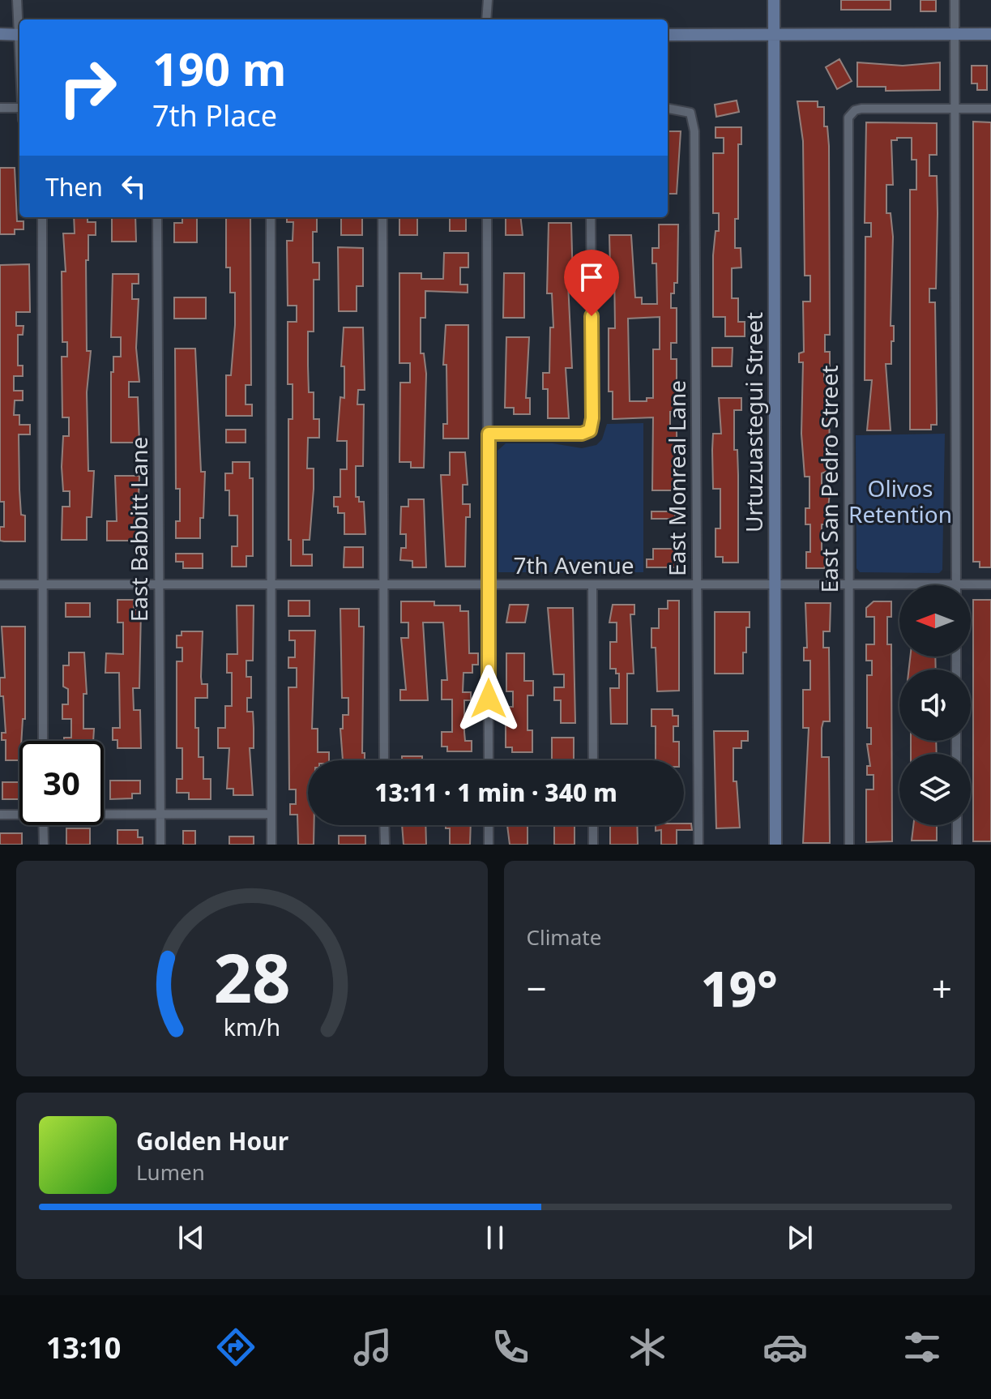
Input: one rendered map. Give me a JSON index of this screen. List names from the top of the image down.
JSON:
{
  "streets": {
    "main road": ["Urtuzuastegui Street"],
    "street": [
      "East Monreal Lane",
      "East San Pedro Street",
      "East Babbitt Lane",
      "7th Avenue"
    ]
  },
  "crossings": [
    ["Urtuzuastegui Street", "7th Avenue"],
    ["East Monreal Lane", "7th Avenue"],
    ["East San Pedro Street", "7th Avenue"],
    ["East Babbitt Lane", "7th Avenue"]
  ],
  "parks": ["Olivos Retention"],
  "north": "left",
  "page": {
    "turn": ["190 m", "7th Place"],
    "then": "Then",
    "limit": "30",
    "trip": "13:11 · 1 min · 340 m",
    "tile": "Climate",
    "heat": ["−", "19°", "+"],
    "song": ["Golden Hour", "Lumen"],
    "tabs": "13:10",
    "gauge": ["28", "km/h"]
  }
}
